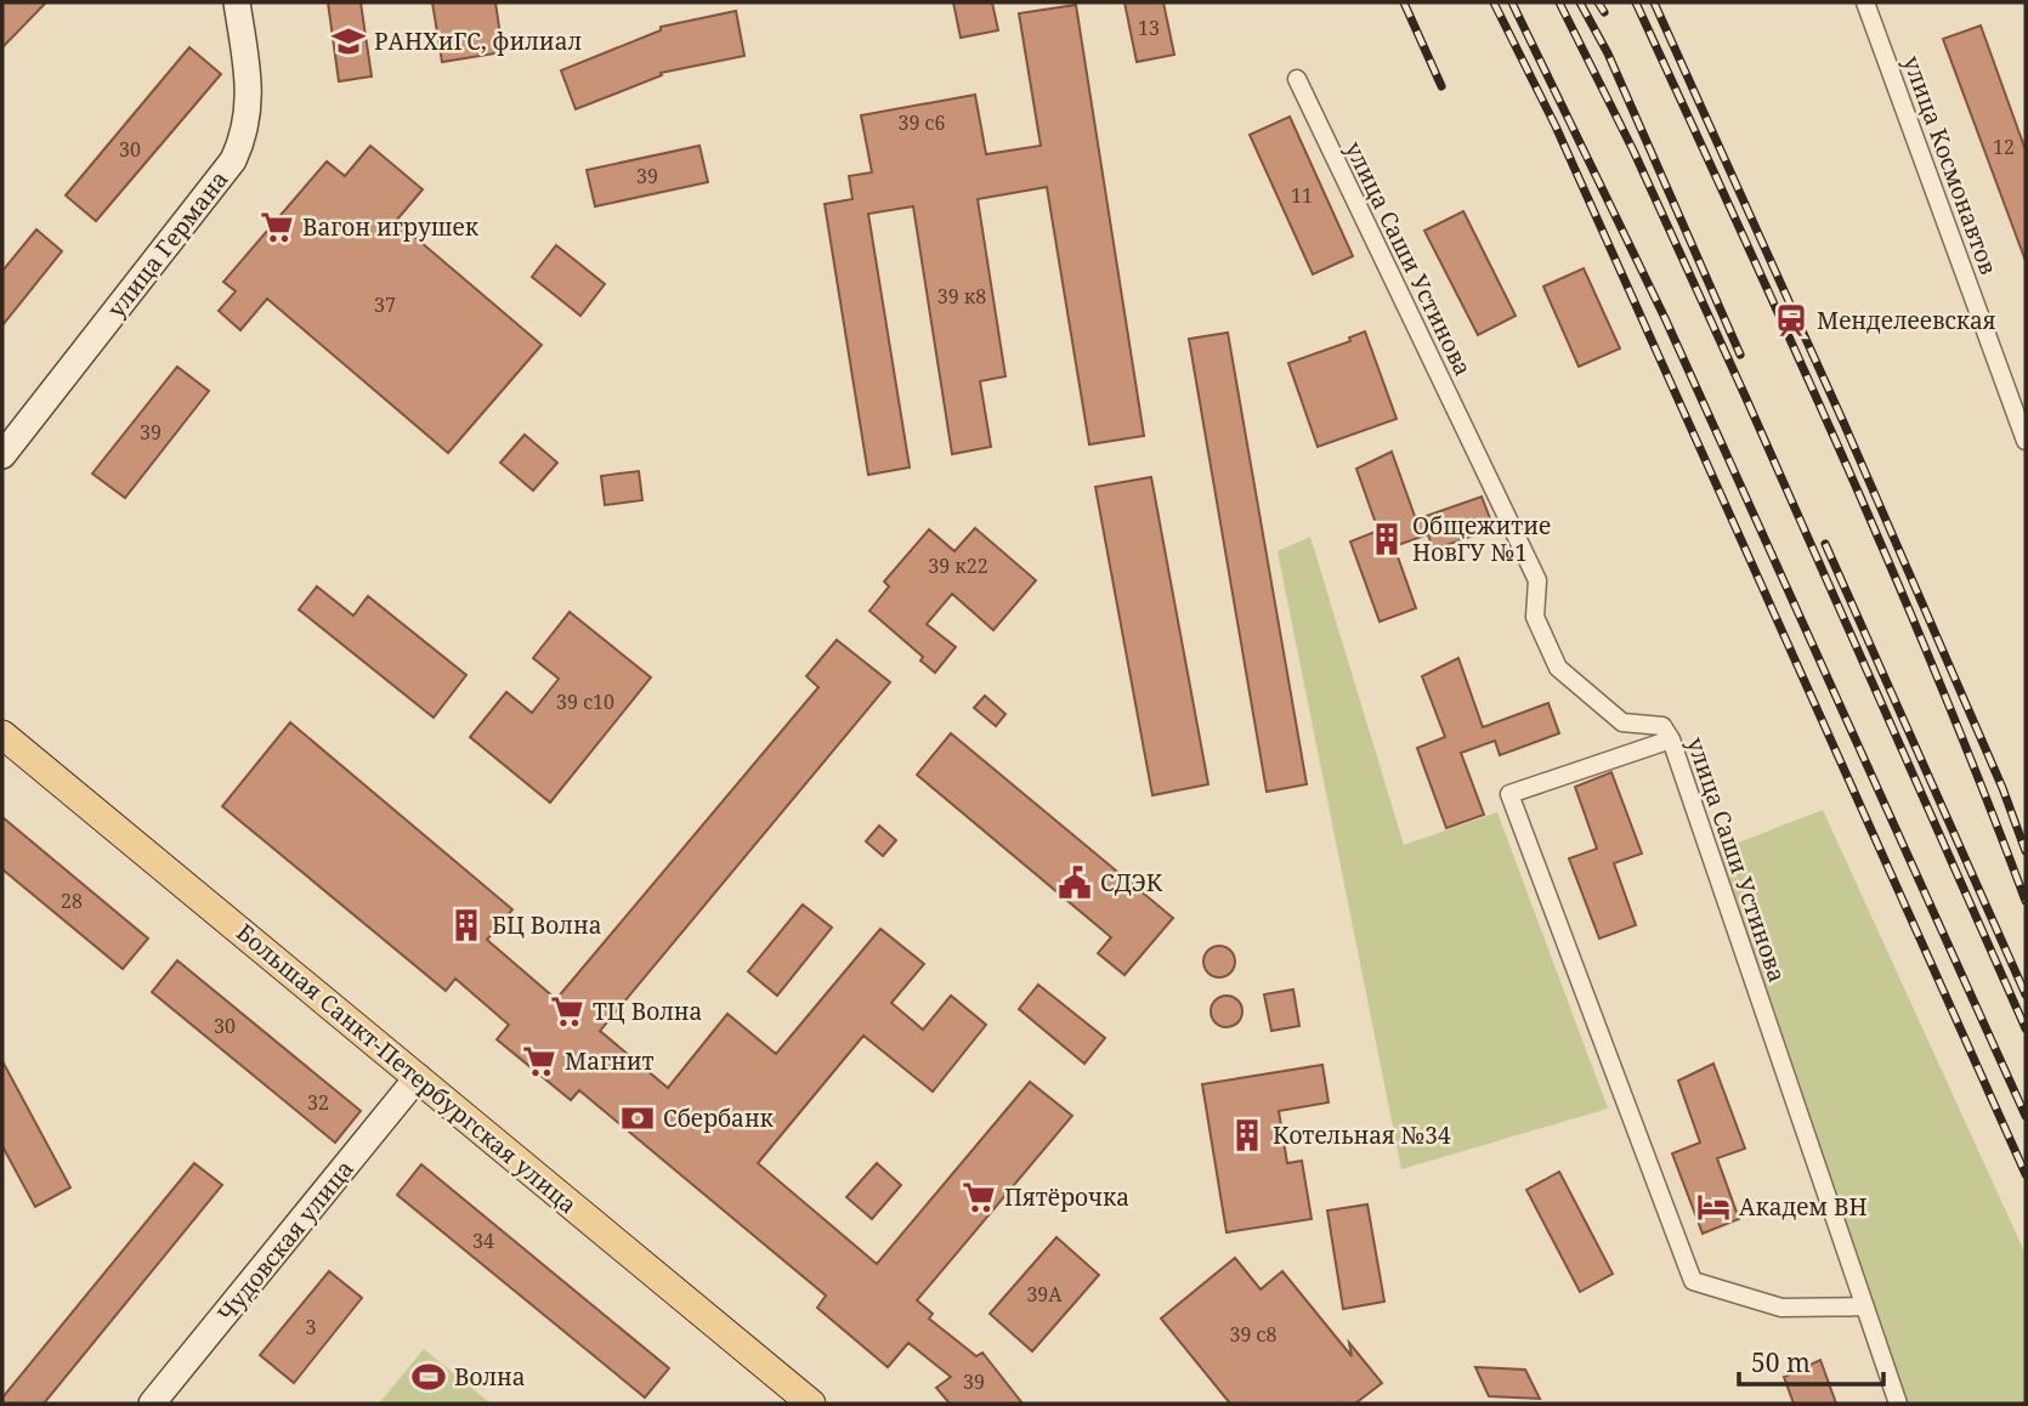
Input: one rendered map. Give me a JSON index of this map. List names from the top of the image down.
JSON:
{
  "streets": {
    "main road": ["улица Германа", "Большая Санкт-Петербургская улица", "Чудовская улица"],
    "street": ["улица Космонавтов", "улица Саши Устинова"]
  },
  "crossings": [
    ["Большая Санкт-Петербургская улица", "Чудовская улица"]
  ],
  "places": {
    "school or university": ["РАНХиГС, филиал"],
    "supermarket": [
      "Вагон игрушек",
      "ТЦ Волна",
      "Магнит",
      "Пятёрочка"
    ],
    "station": ["Менделеевская"],
    "building": ["Общежитие НовГУ №1", "БЦ Волна", "Котельная №34"],
    "public building": ["СДЭК"],
    "bank": ["Сбербанк"],
    "hotel": ["Академ ВН"],
    "sports": ["Волна"]
  },
  "house_numbers": [
    "13",
    "39 с6",
    "12",
    "30",
    "39",
    "11",
    "39 к8",
    "37",
    "39",
    "39 к22",
    "39 с10",
    "28",
    "30",
    "32",
    "34",
    "39А",
    "3",
    "39 с8",
    "39"
  ],
  "scale_bar": "50 m"
}
